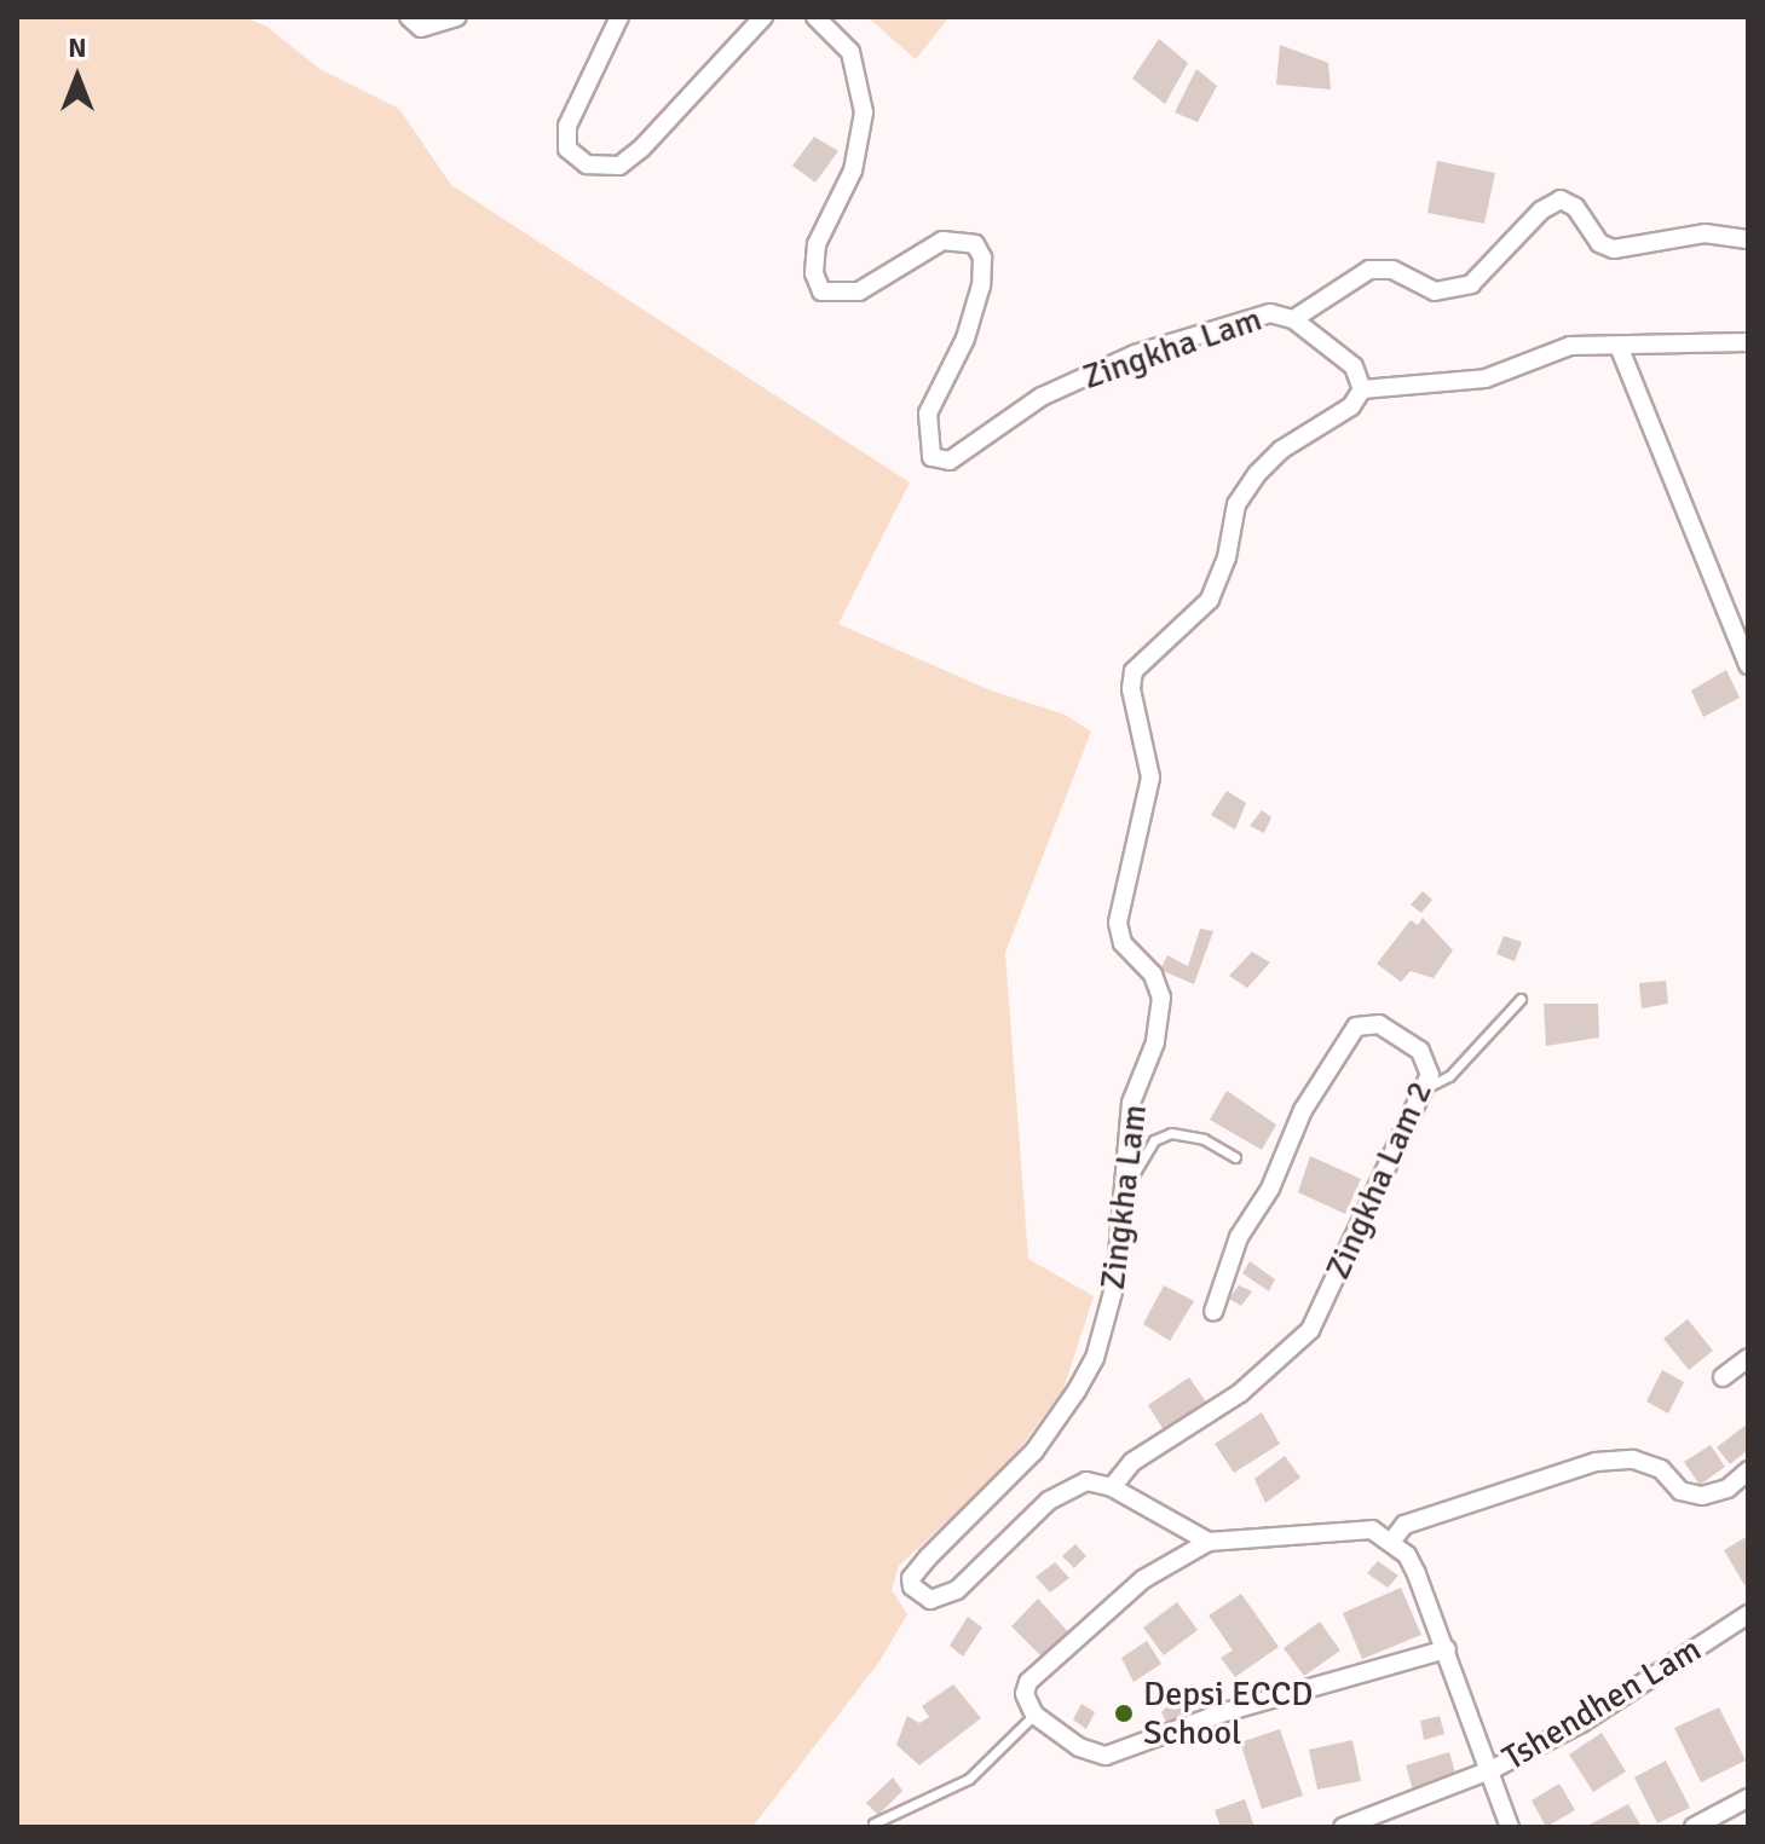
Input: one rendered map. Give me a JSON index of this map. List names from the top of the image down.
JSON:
{
  "streets": {
    "street": ["Zingkha Lam", "Zingkha Lam 2", "Tshendhen Lam"]
  },
  "crossings": [
    ["Zingkha Lam", "Zingkha Lam 2"]
  ],
  "places": ["Depsi ECCD School"],
  "north": "top"
}
